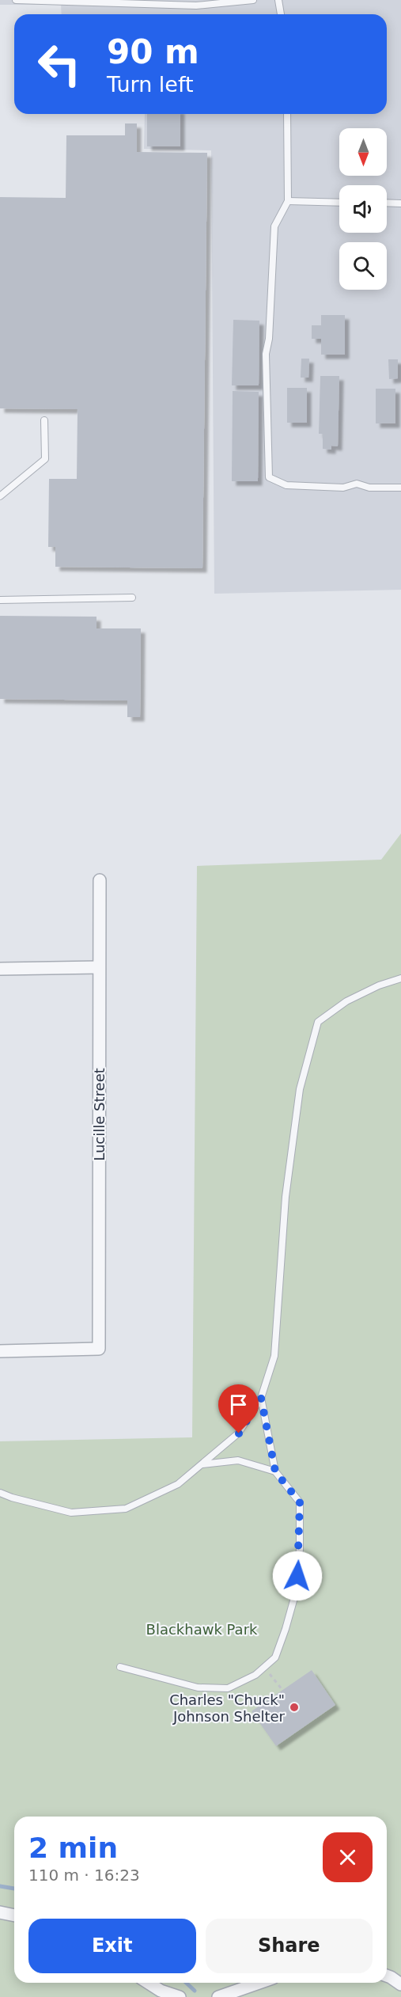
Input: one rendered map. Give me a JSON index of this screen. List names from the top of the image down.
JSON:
{
  "streets": {
    "street": ["Lucille Street"]
  },
  "parks": ["Blackhawk Park"],
  "places": ["Charles \"Chuck\" Johnson Shelter"],
  "north": "bottom",
  "page": {
    "turn": ["90 m", "Turn left"],
    "heading": ["2 min", "110 m · 16:23"],
    "buttons": ["Exit", "Share"]
  }
}
